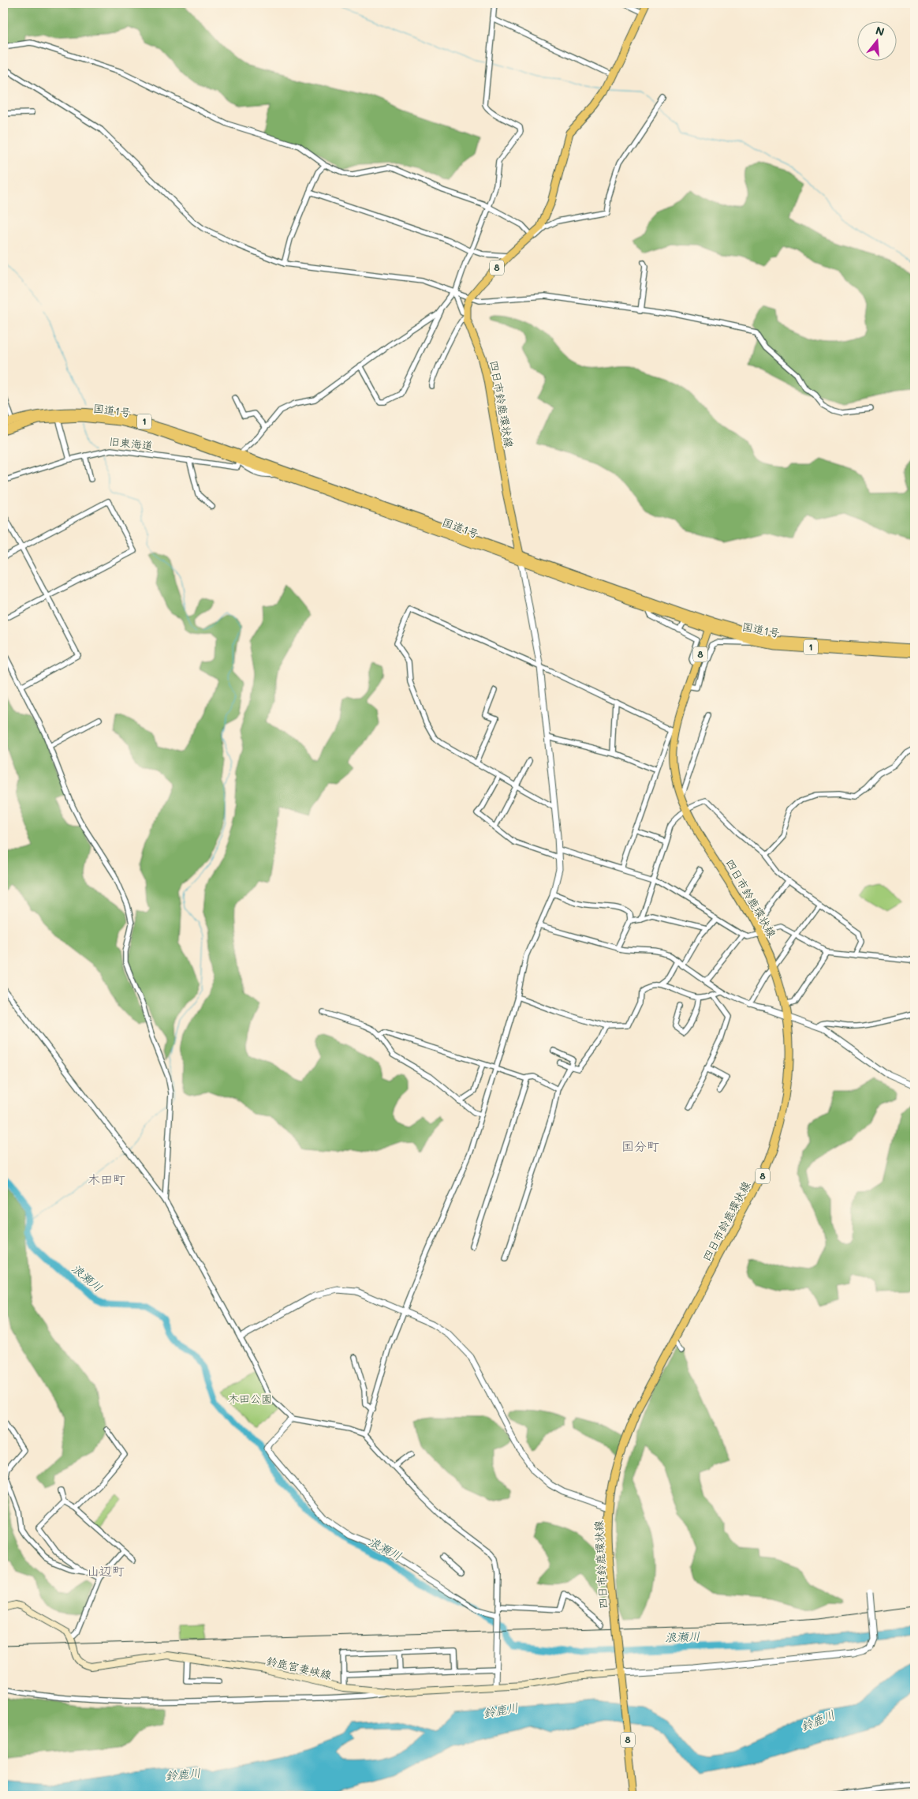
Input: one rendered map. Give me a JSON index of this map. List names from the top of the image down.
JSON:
{
  "streets": {
    "main road": [
      "8",
      "四日市鈴鹿環状線",
      "国道1号",
      "1",
      "鈴鹿宮妻峡線"
    ],
    "street": ["旧東海道"]
  },
  "crossings": [
    ["8", "四日市鈴鹿環状線"],
    ["四日市鈴鹿環状線", "国道1号"],
    ["四日市鈴鹿環状線", "鈴鹿宮妻峡線"],
    ["国道1号", "旧東海道"]
  ],
  "districts": ["国分町", "木田町", "山辺町"],
  "water": ["浪瀬川", "鈴鹿川"],
  "parks": ["木田公園"],
  "north": "top"
}
